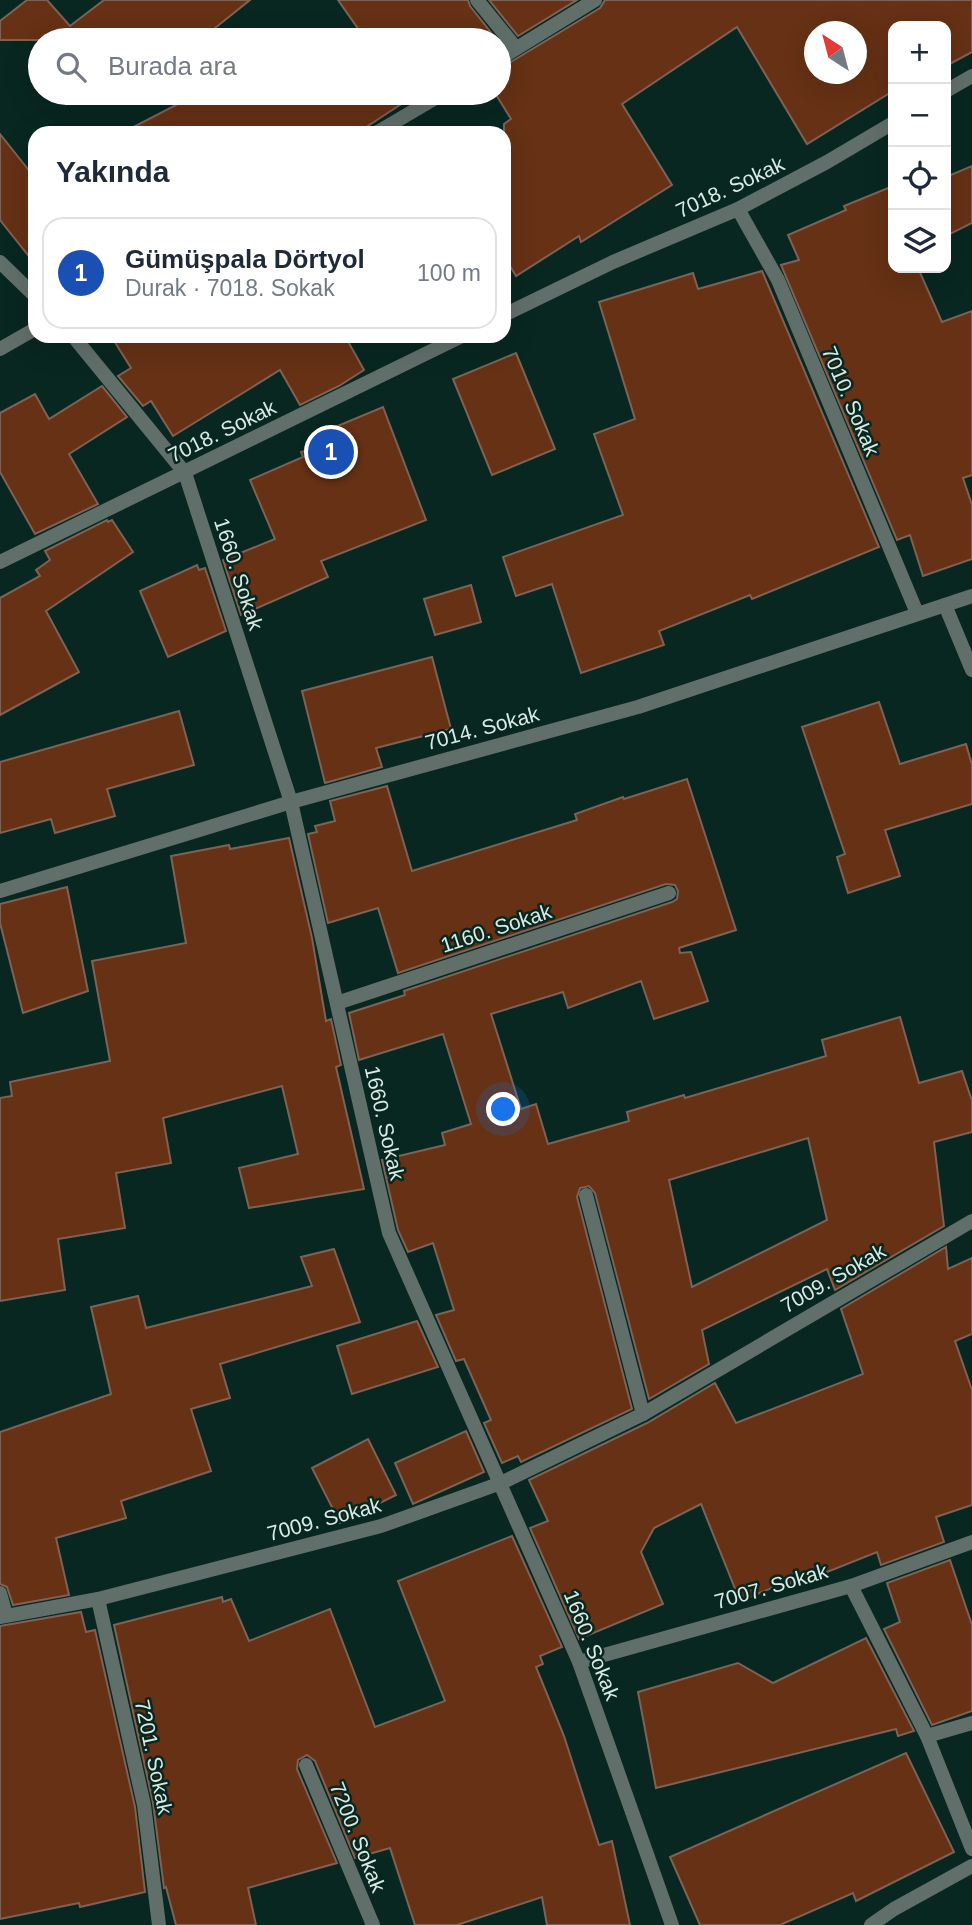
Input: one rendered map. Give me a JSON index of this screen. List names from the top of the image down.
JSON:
{
  "streets": {
    "street": [
      "7018. Sokak",
      "7010. Sokak",
      "1660. Sokak",
      "7014. Sokak",
      "1160. Sokak",
      "7009. Sokak",
      "7007. Sokak",
      "7201. Sokak",
      "7200. Sokak"
    ]
  },
  "crossings": [
    ["7018. Sokak", "7010. Sokak"],
    ["7018. Sokak", "1660. Sokak"],
    ["7010. Sokak", "7014. Sokak"],
    ["1660. Sokak", "7014. Sokak"],
    ["1660. Sokak", "1160. Sokak"],
    ["1660. Sokak", "7009. Sokak"],
    ["1660. Sokak", "7007. Sokak"],
    ["7009. Sokak", "7201. Sokak"]
  ],
  "north": "top left",
  "page": {
    "map_buttons": ["+", "−"],
    "search": "Burada ara",
    "heading": "Yakında",
    "list": [
      {
        "mark": "1",
        "name": "Gümüşpala Dörtyol",
        "note": "Durak · 7018. Sokak",
        "value": "100 m"
      }
    ],
    "pins": "1"
  }
}
